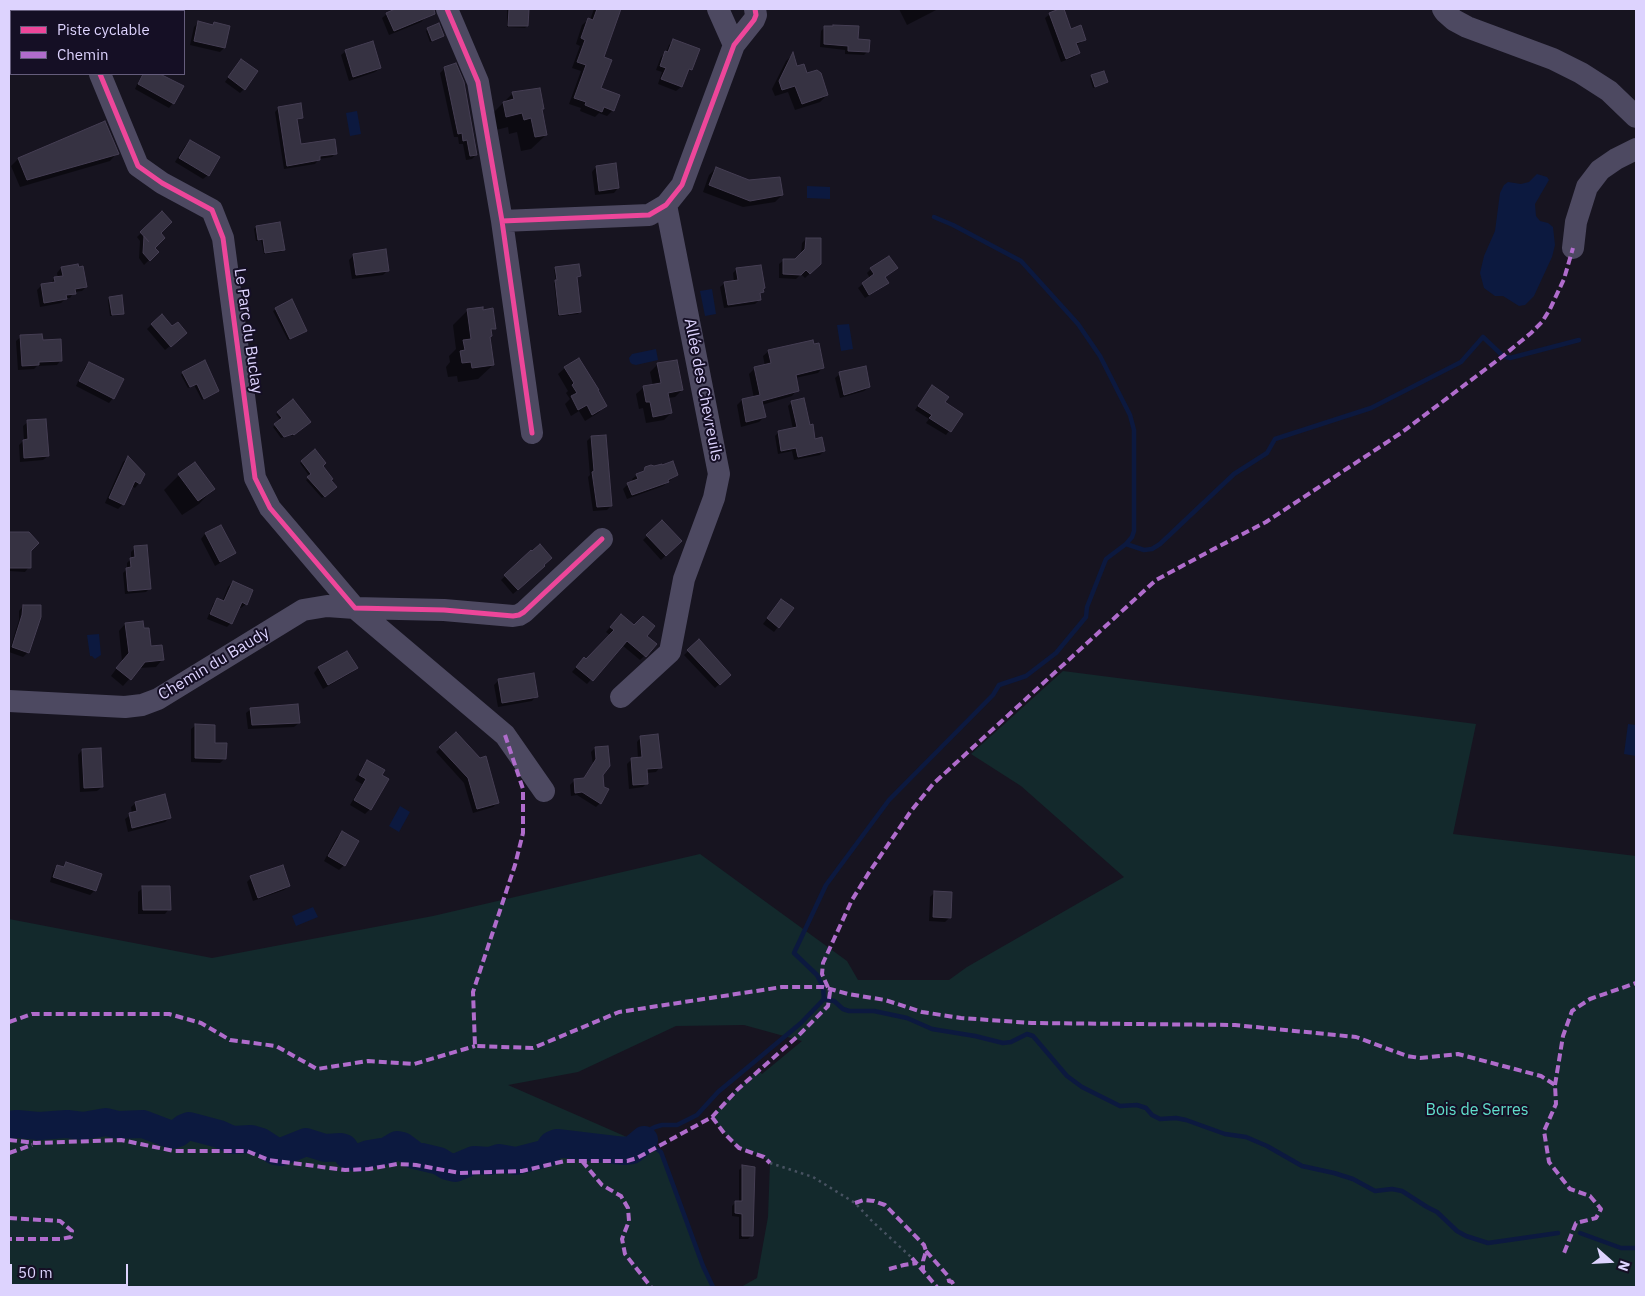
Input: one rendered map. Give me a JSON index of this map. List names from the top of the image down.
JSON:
{
  "streets": {
    "street": ["Le Parc du Buclay", "Allée des Chevreuils", "Chemin du Baudy"]
  },
  "crossings": [
    ["Le Parc du Buclay", "Chemin du Baudy"]
  ],
  "parks": ["Bois de Serres"],
  "legend": ["Piste cyclable", "Chemin"],
  "scale_bar": "50 m",
  "north": "right"
}
